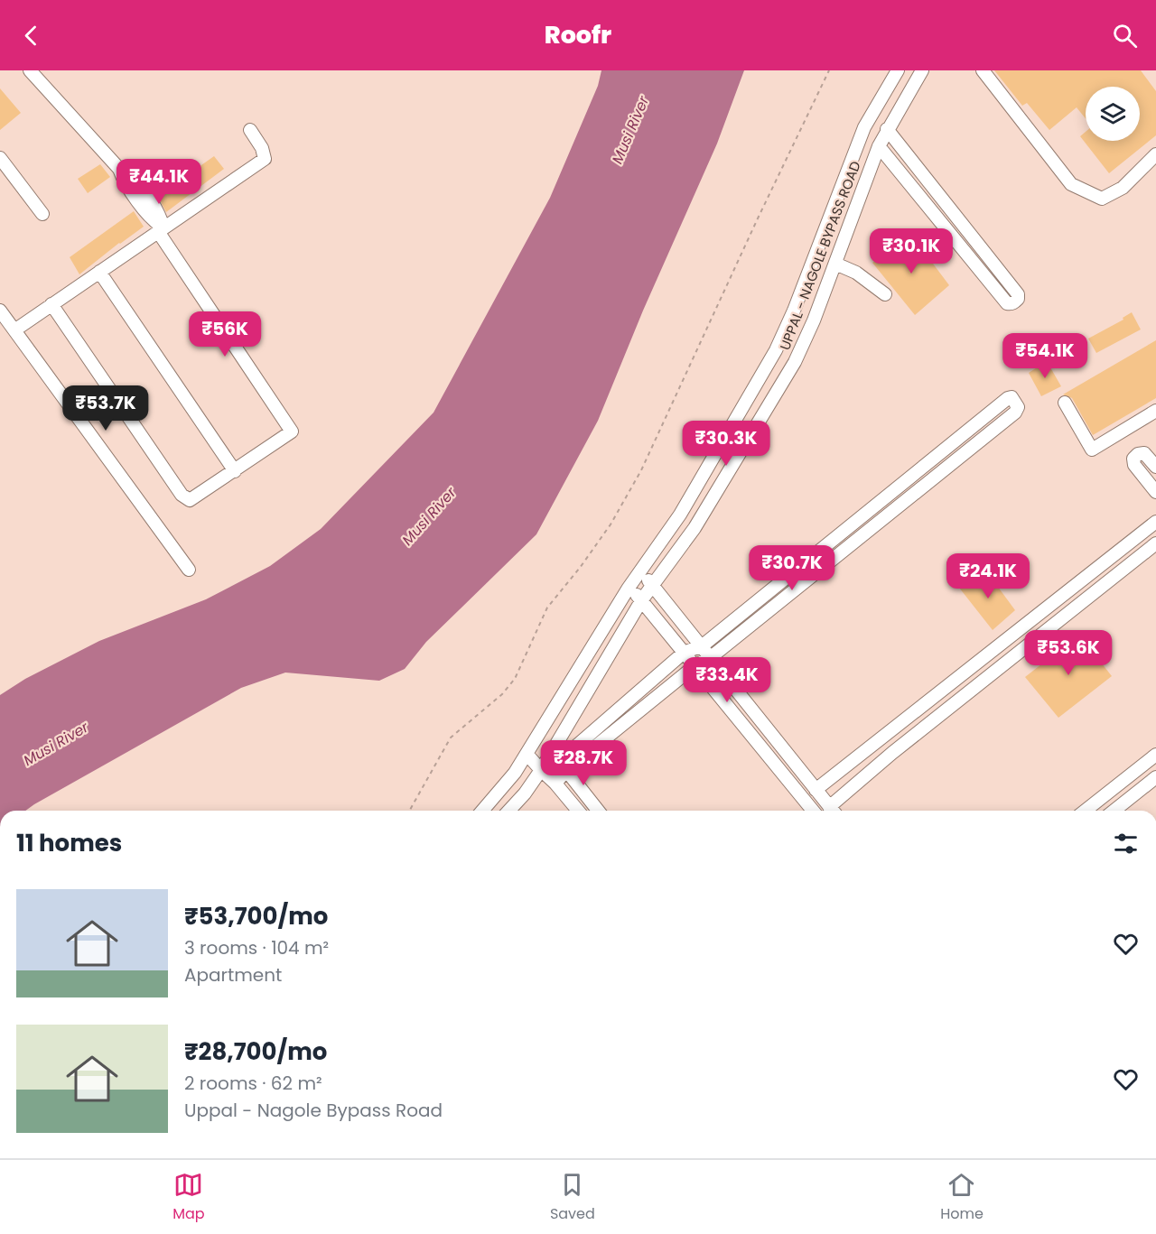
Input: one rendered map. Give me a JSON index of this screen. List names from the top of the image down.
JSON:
{
  "streets": {
    "street": ["UPPAL - NAGOLE BYPASS ROAD"]
  },
  "water": ["Musi River"],
  "page": {
    "header": "Roofr",
    "price": [
      "₹44.1K",
      "₹30.1K",
      "₹56K",
      "₹54.1K",
      "₹53.7K",
      "₹30.3K",
      "₹30.7K",
      "₹24.1K",
      "₹53.6K",
      "₹33.4K",
      "₹28.7K"
    ],
    "heading": "11 homes",
    "list": [
      {
        "name": "₹53,700/mo",
        "note": "3 rooms · 104 m² · Apartment"
      },
      {
        "name": "₹28,700/mo",
        "note": "2 rooms · 62 m² · Uppal - Nagole Bypass Road"
      }
    ],
    "tabs": ["Map", "Saved", "Home"]
  }
}
